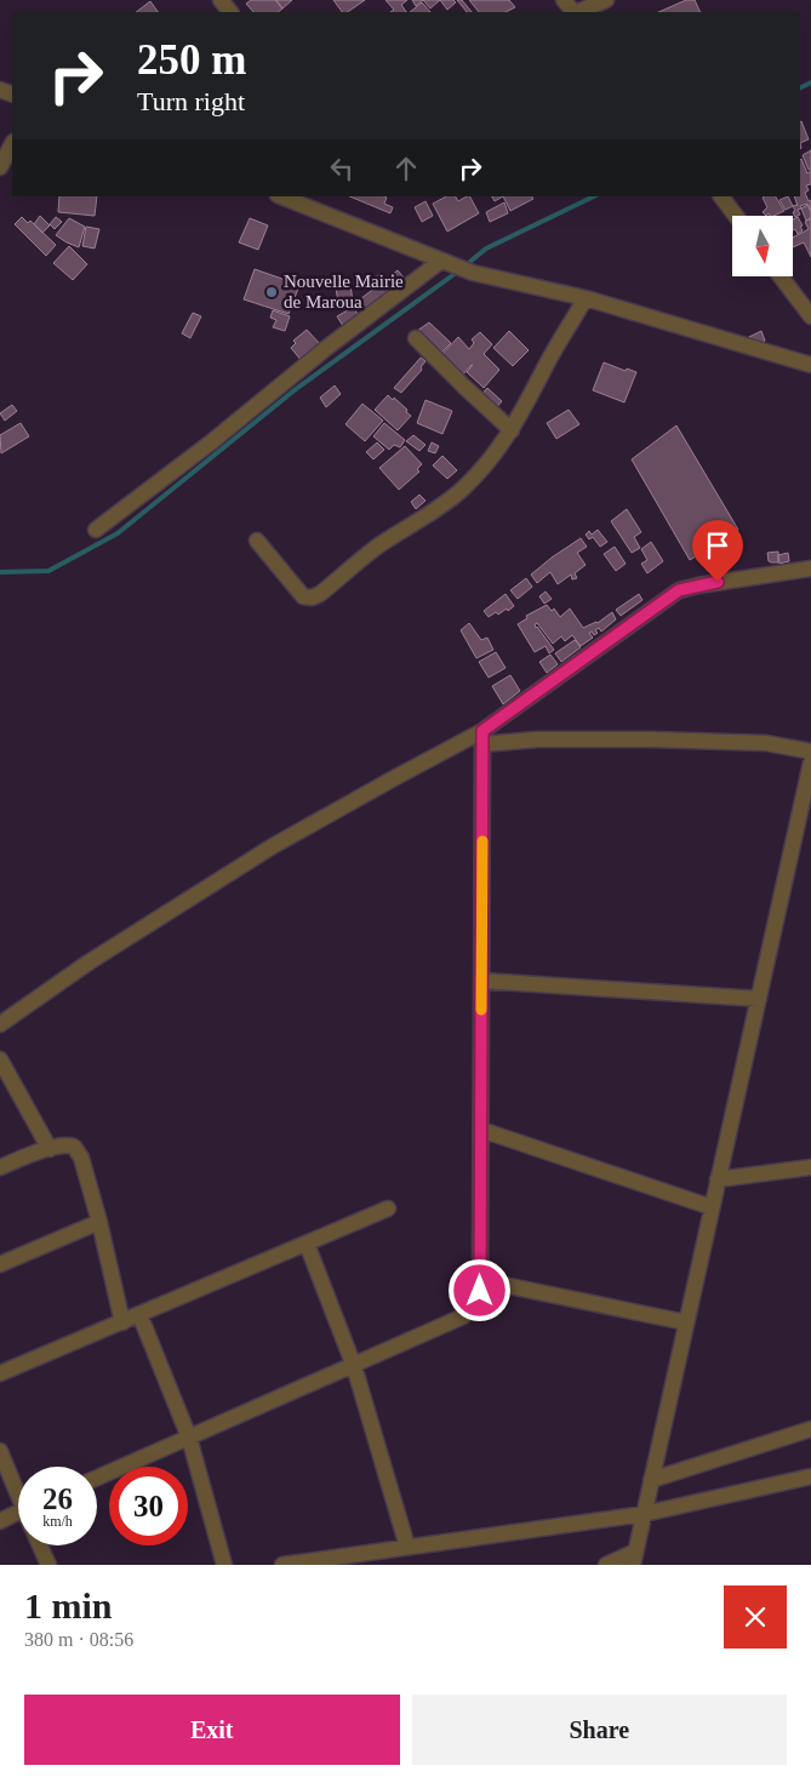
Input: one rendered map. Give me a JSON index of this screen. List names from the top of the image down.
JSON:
{
  "places": ["Nouvelle Mairie de Maroua"],
  "north": "bottom",
  "page": {
    "turn": ["250 m", "Turn right"],
    "speed": "26 km/h",
    "limit": "30",
    "heading": ["1 min", "380 m · 08:56"],
    "buttons": ["Exit", "Share"]
  }
}
